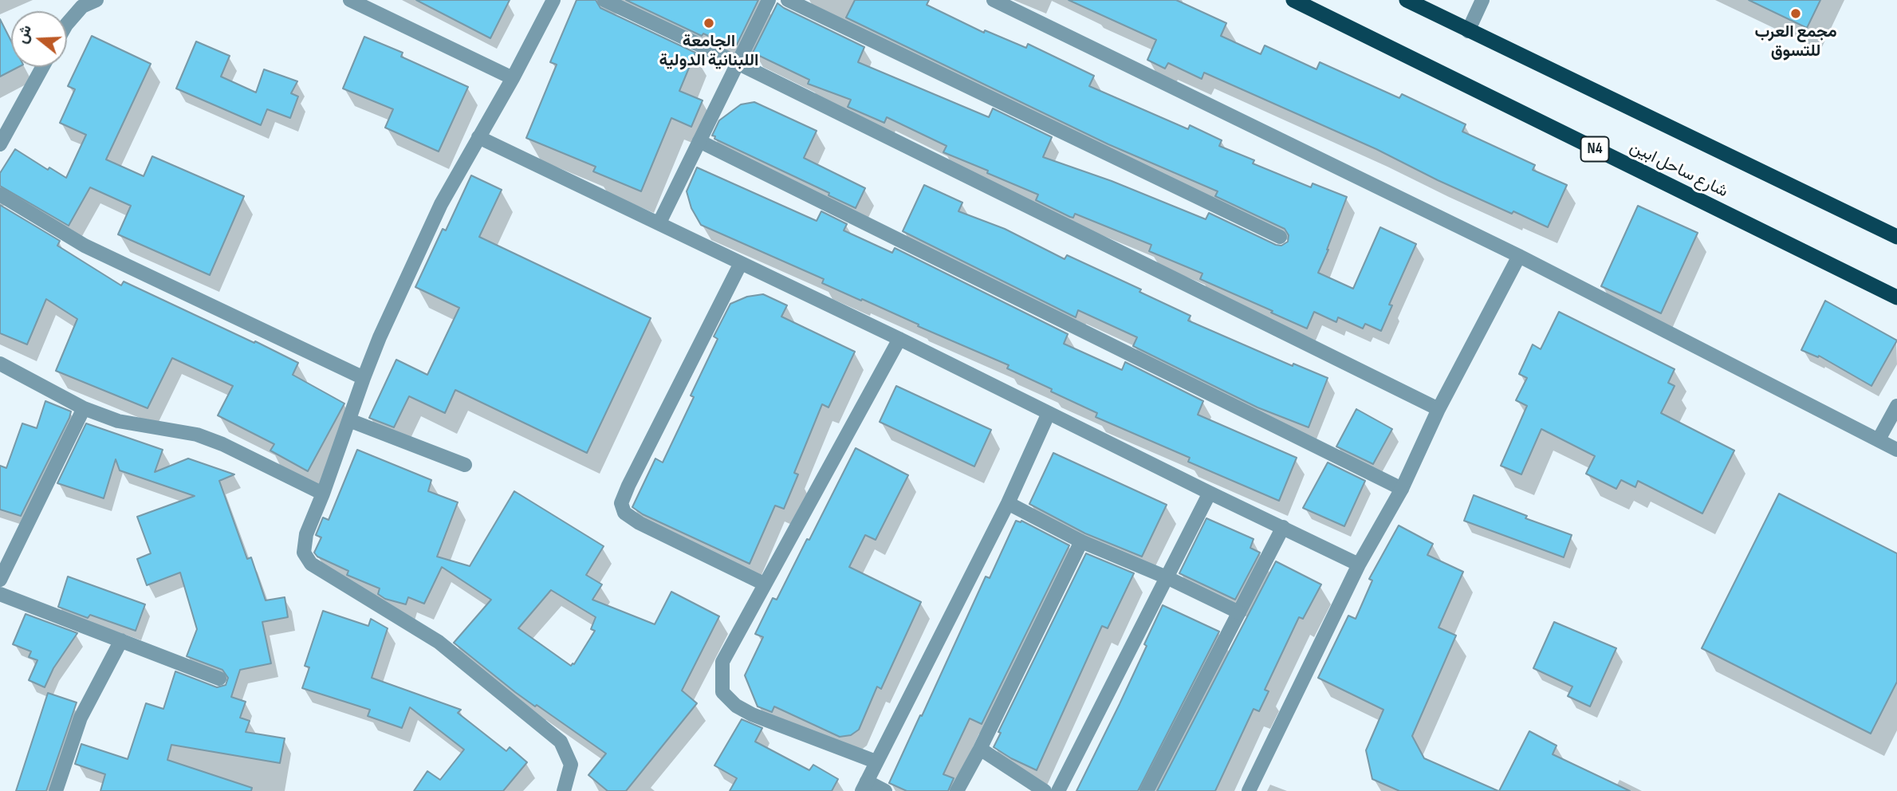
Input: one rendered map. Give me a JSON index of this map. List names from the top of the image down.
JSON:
{
  "streets": {
    "highway": ["N4", "شارع ساحل ابين"]
  },
  "places": ["مجمع العرب للتسوق", "الجامعة اللبنانية الدولية"],
  "north": "left"
}
